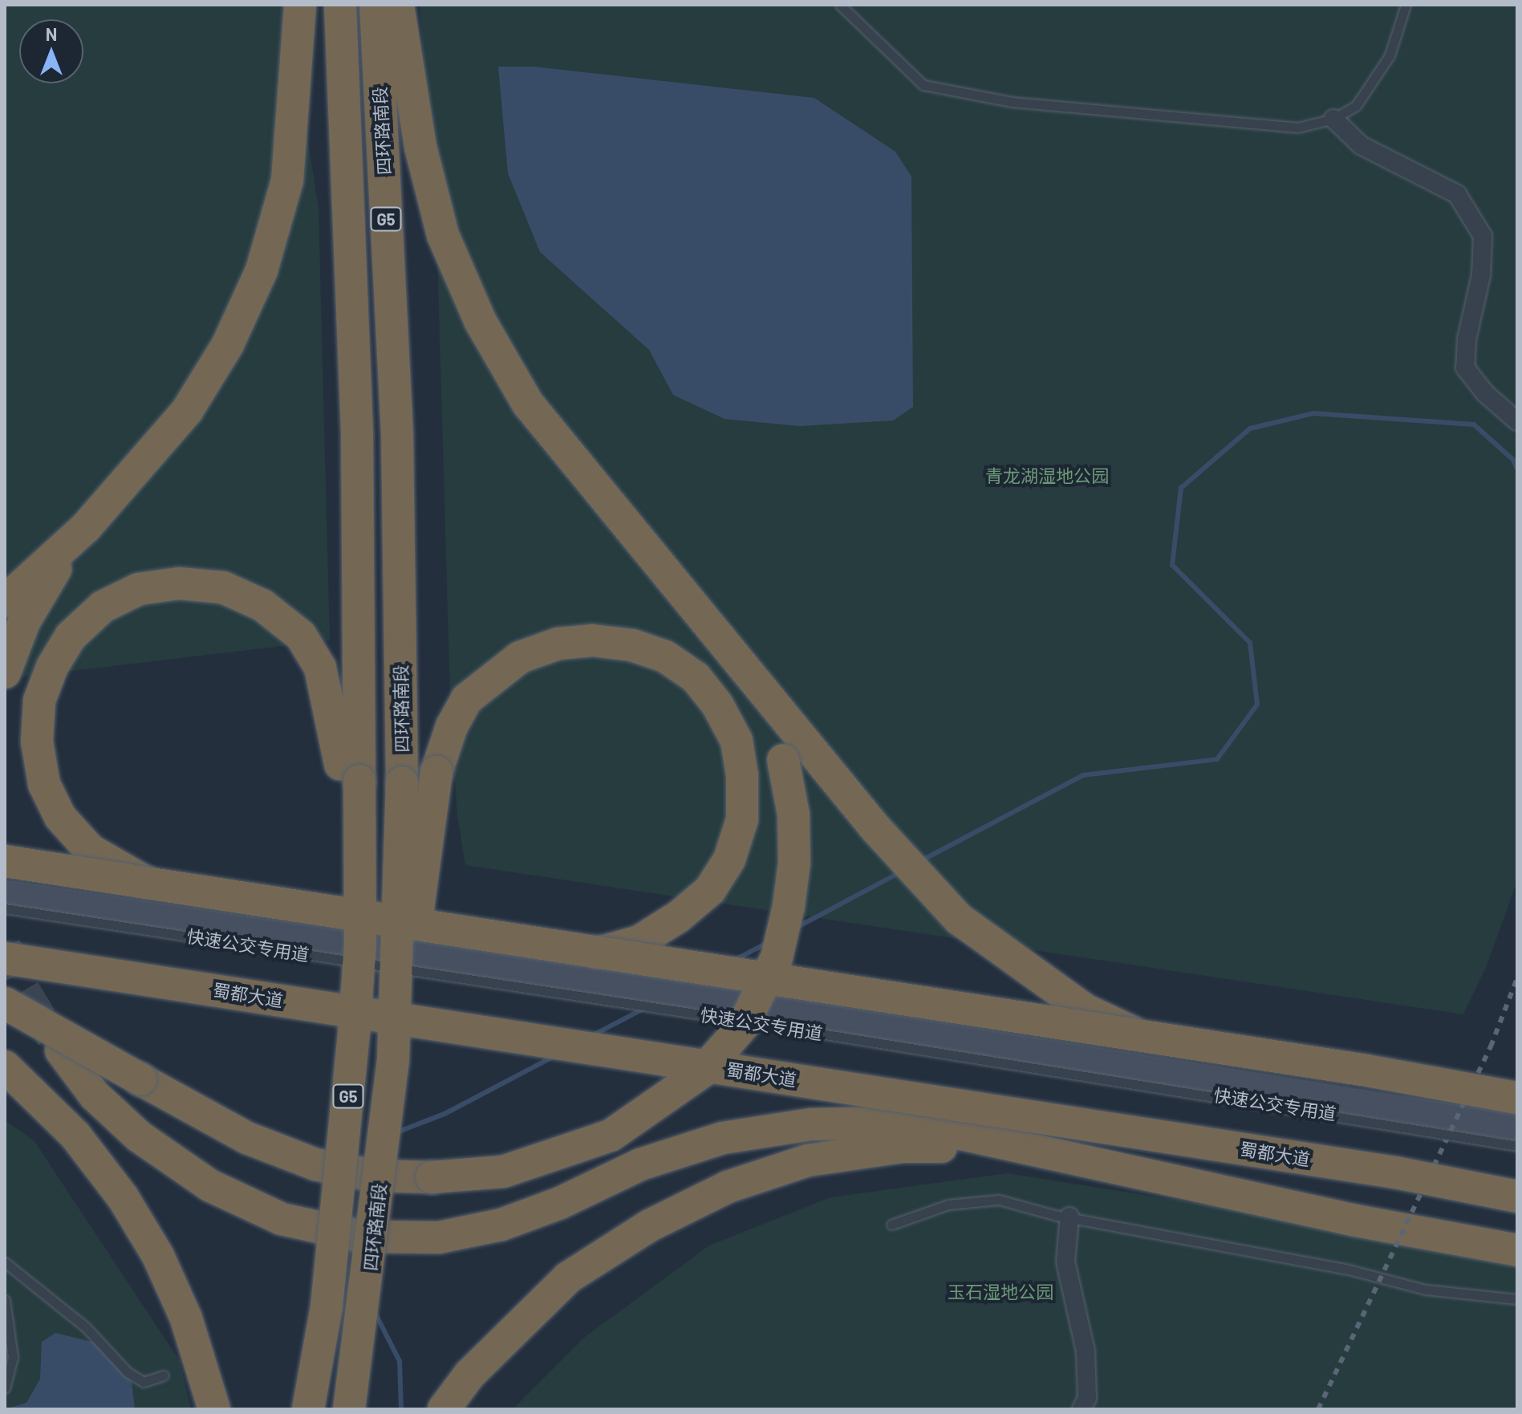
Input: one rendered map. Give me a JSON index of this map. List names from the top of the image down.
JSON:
{
  "streets": {
    "highway": ["四环路南段", "G5", "蜀都大道"],
    "lane": ["快速公交专用道"]
  },
  "parks": ["青龙湖湿地公园", "玉石湿地公园"],
  "north": "top"
}
